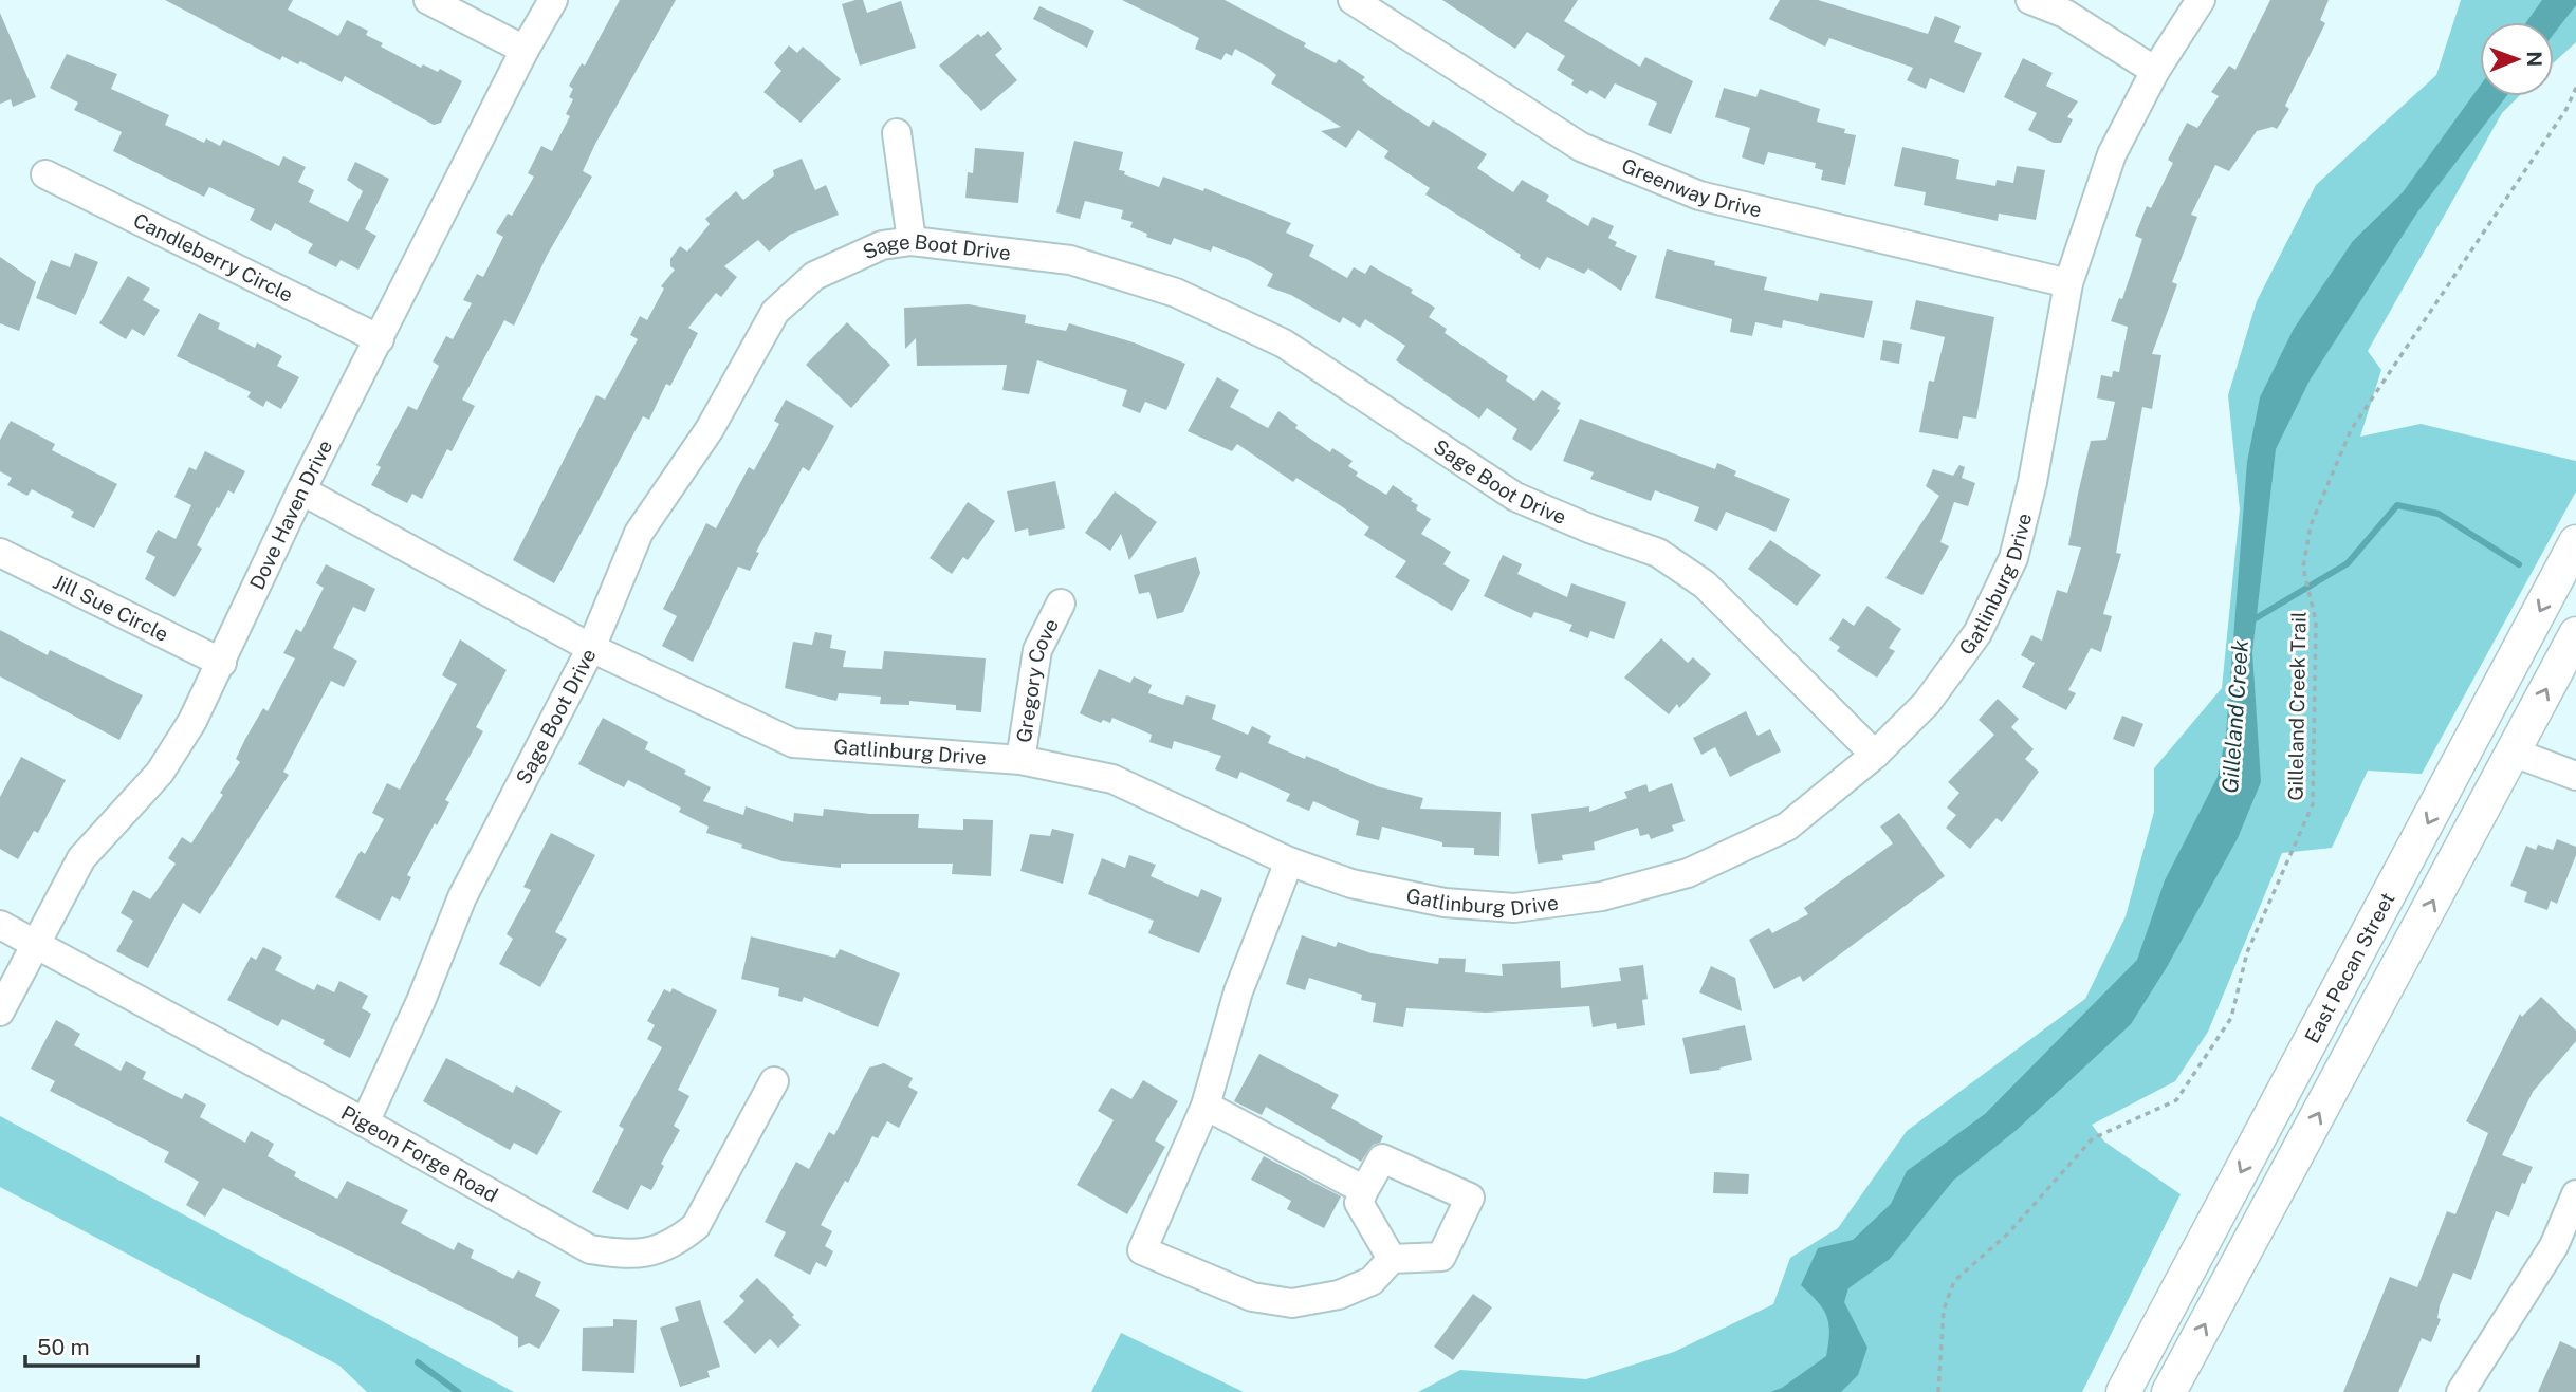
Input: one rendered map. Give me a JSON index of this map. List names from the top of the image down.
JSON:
{
  "streets": {
    "main road": ["East Pecan Street"],
    "street": [
      "Greenway Drive",
      "Sage Boot Drive",
      "Candleberry Circle",
      "Dove Haven Drive",
      "Gatlinburg Drive",
      "Jill Sue Circle",
      "Gregory Cove",
      "Pigeon Forge Road"
    ],
    "path": ["Gilleland Creek Trail"]
  },
  "crossings": [
    ["Greenway Drive", "Gatlinburg Drive"],
    ["Sage Boot Drive", "Gatlinburg Drive"],
    ["Sage Boot Drive", "Pigeon Forge Road"],
    ["Candleberry Circle", "Dove Haven Drive"],
    ["Dove Haven Drive", "Gatlinburg Drive"],
    ["Dove Haven Drive", "Jill Sue Circle"],
    ["Dove Haven Drive", "Pigeon Forge Road"],
    ["Gatlinburg Drive", "Gregory Cove"]
  ],
  "water": ["Gilleland Creek"],
  "scale_bar": "50 m",
  "north": "right"
}
